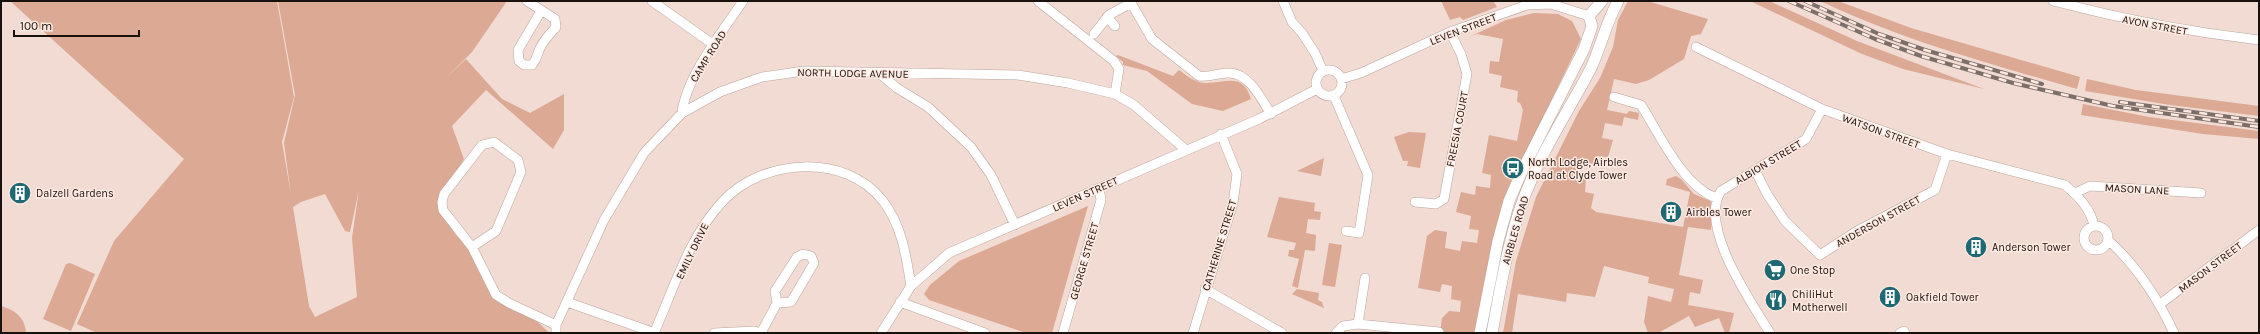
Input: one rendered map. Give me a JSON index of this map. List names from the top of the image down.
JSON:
{
  "streets": {
    "main road": ["AIRBLES ROAD"],
    "street": [
      "AVON STREET",
      "LEVEN STREET",
      "CAMP ROAD",
      "NORTH LODGE AVENUE",
      "FREESIA COURT",
      "WATSON STREET",
      "ALBION STREET",
      "MASON LANE",
      "ANDERSON STREET",
      "CATHERINE STREET",
      "EMILY DRIVE",
      "GEORGE STREET",
      "MASON STREET"
    ]
  },
  "crossings": [
    ["LEVEN STREET", "NORTH LODGE AVENUE"],
    ["LEVEN STREET", "FREESIA COURT"],
    ["LEVEN STREET", "AIRBLES ROAD"],
    ["LEVEN STREET", "CATHERINE STREET"],
    ["LEVEN STREET", "EMILY DRIVE"],
    ["LEVEN STREET", "GEORGE STREET"],
    ["CAMP ROAD", "NORTH LODGE AVENUE"],
    ["WATSON STREET", "ALBION STREET"],
    ["WATSON STREET", "MASON LANE"],
    ["WATSON STREET", "ANDERSON STREET"],
    ["ALBION STREET", "ANDERSON STREET"]
  ],
  "places": {
    "bus stop": ["North Lodge, Airbles Road at Clyde Tower"],
    "building": [
      "Dalzell Gardens",
      "Airbles Tower",
      "Anderson Tower",
      "Oakfield Tower"
    ],
    "supermarket": ["One Stop"],
    "restaurant": ["ChiliHut Motherwell"]
  },
  "scale_bar": "100 m"
}
